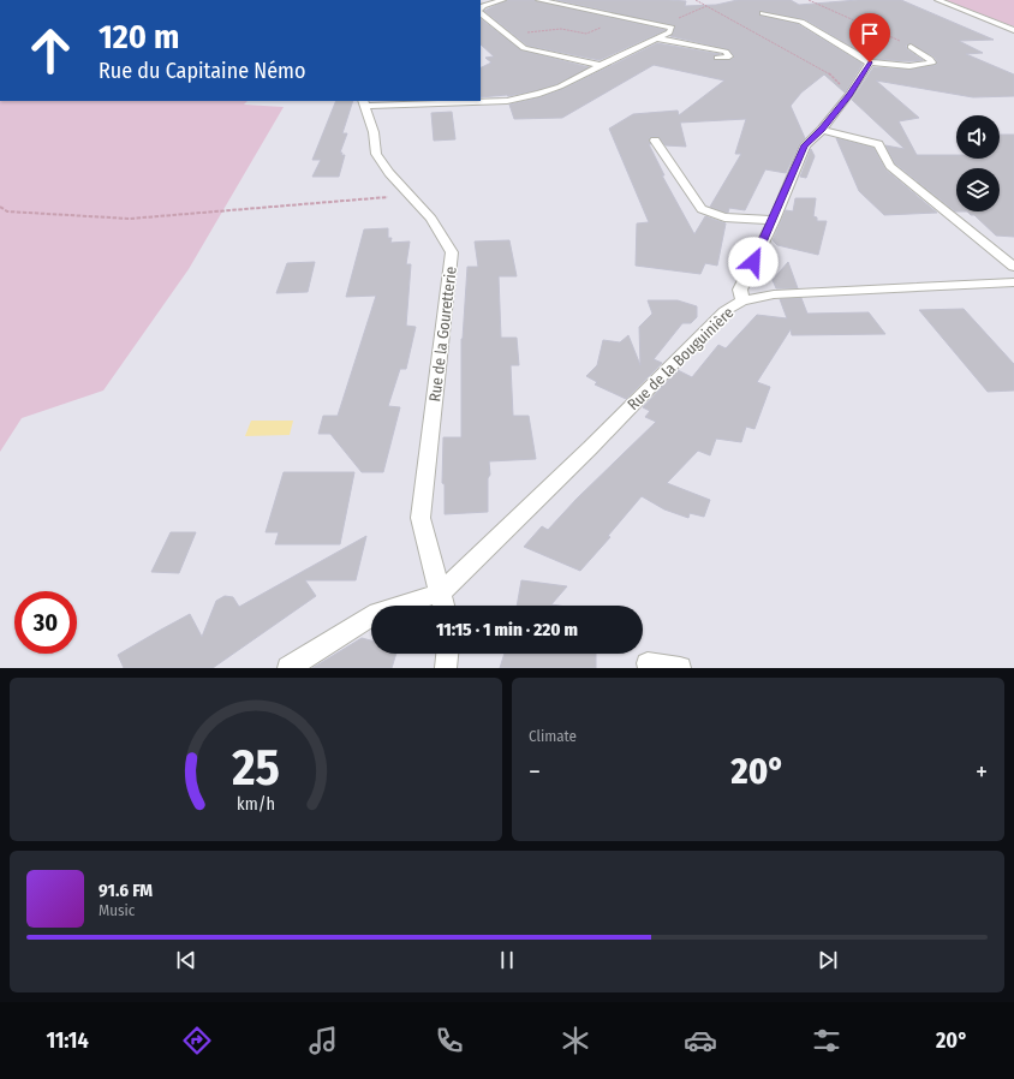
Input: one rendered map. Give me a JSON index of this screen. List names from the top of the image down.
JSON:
{
  "streets": {
    "street": ["Rue de la Gouretterie", "Rue de la Bouguinière"]
  },
  "crossings": [
    ["Rue de la Gouretterie", "Rue de la Bouguinière"]
  ],
  "page": {
    "turn": ["120 m", "Rue du Capitaine Némo"],
    "limit": "30",
    "trip": "11:15 · 1 min · 220 m",
    "tile": "Climate",
    "heat": ["−", "20°", "+"],
    "song": ["91.6 FM", "Music"],
    "tabs": ["11:14", "20°"],
    "gauge": ["25", "km/h"]
  }
}
